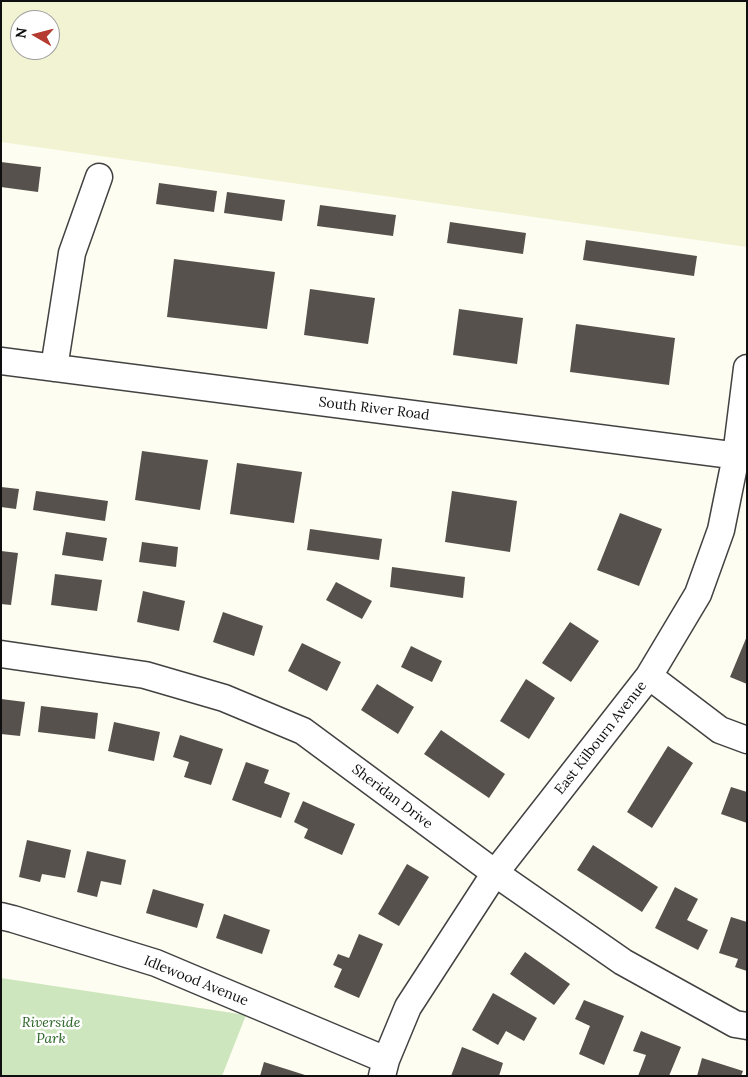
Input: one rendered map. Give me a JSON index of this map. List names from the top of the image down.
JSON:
{
  "streets": {
    "street": [
      "South River Road",
      "East Kilbourn Avenue",
      "Sheridan Drive",
      "Idlewood Avenue"
    ]
  },
  "crossings": [
    ["South River Road", "East Kilbourn Avenue"],
    ["East Kilbourn Avenue", "Sheridan Drive"],
    ["East Kilbourn Avenue", "Idlewood Avenue"]
  ],
  "parks": ["Riverside Park"],
  "north": "left"
}
